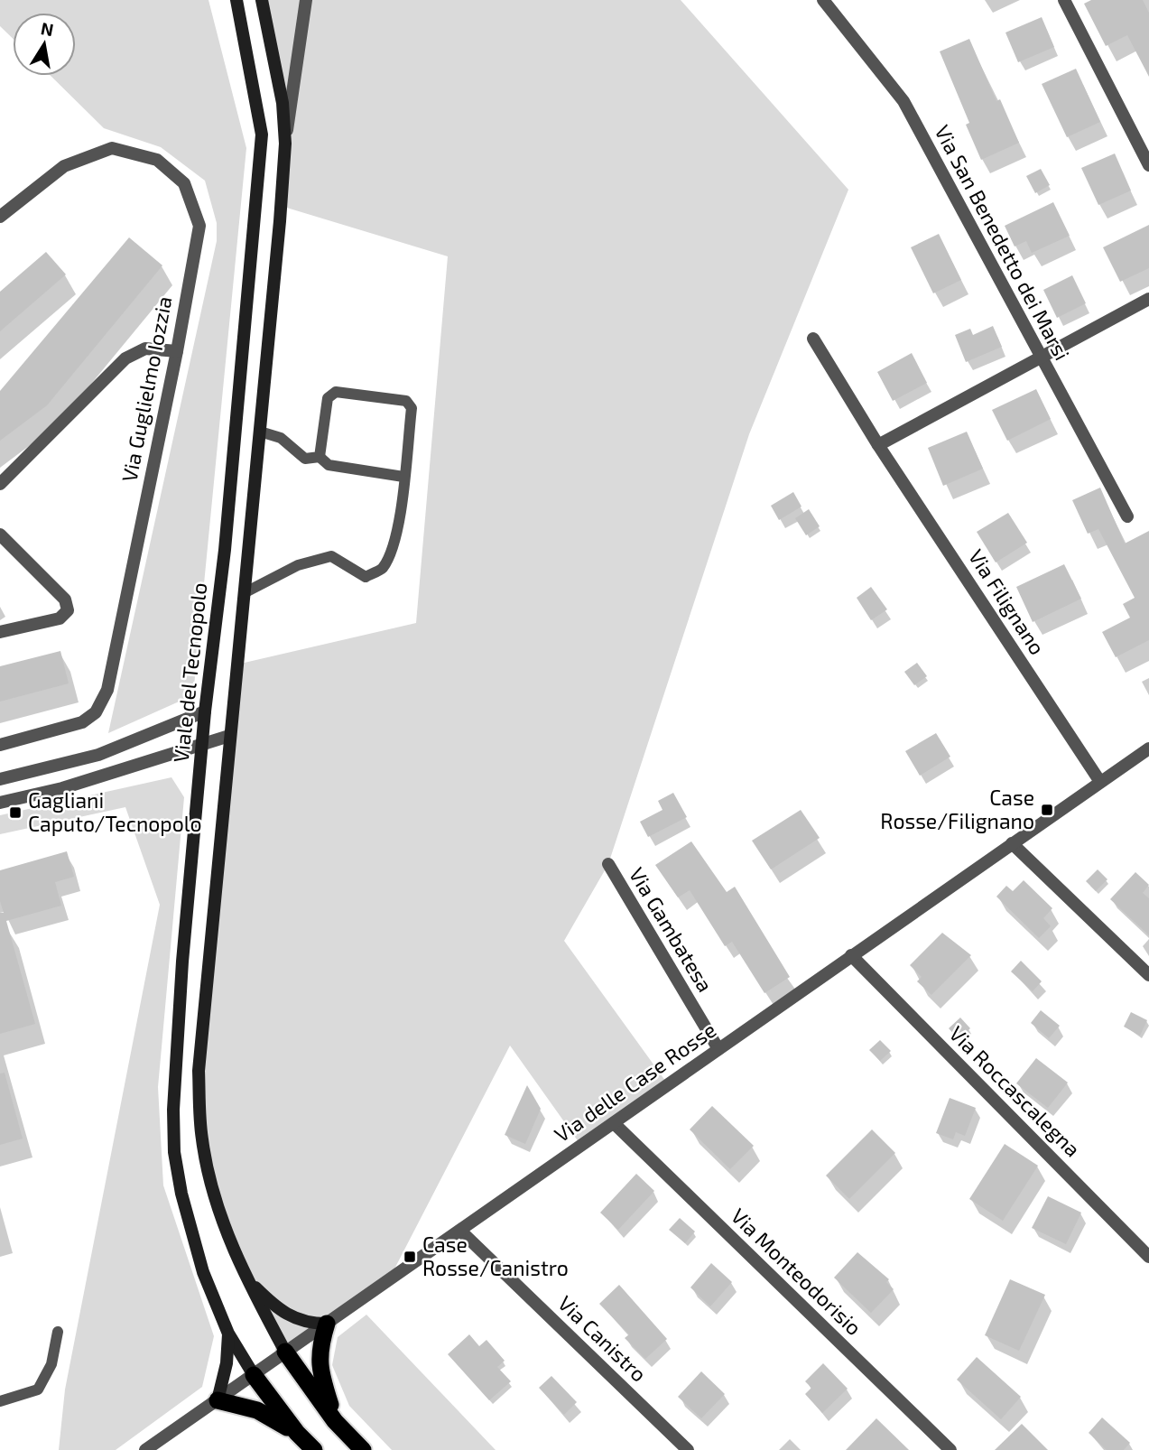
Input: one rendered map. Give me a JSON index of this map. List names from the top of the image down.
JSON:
{
  "streets": {
    "main road": ["Viale del Tecnopolo"],
    "street": [
      "Via San Benedetto dei Marsi",
      "Via Guglielmo Iozzia",
      "Via Filignano",
      "Via Gambatesa",
      "Via delle Case Rosse",
      "Via Roccascalegna",
      "Via Monteodorisio",
      "Via Canistro"
    ]
  },
  "crossings": [
    ["Via Filignano", "Via delle Case Rosse"],
    ["Viale del Tecnopolo", "Via delle Case Rosse"],
    ["Via Gambatesa", "Via delle Case Rosse"],
    ["Via delle Case Rosse", "Via Roccascalegna"],
    ["Via delle Case Rosse", "Via Monteodorisio"],
    ["Via delle Case Rosse", "Via Canistro"]
  ],
  "places": {
    "transit": ["Case Rosse/Filignano", "Gagliani Caputo/Tecnopolo", "Case Rosse/Canistro"]
  },
  "north": "top"
}
